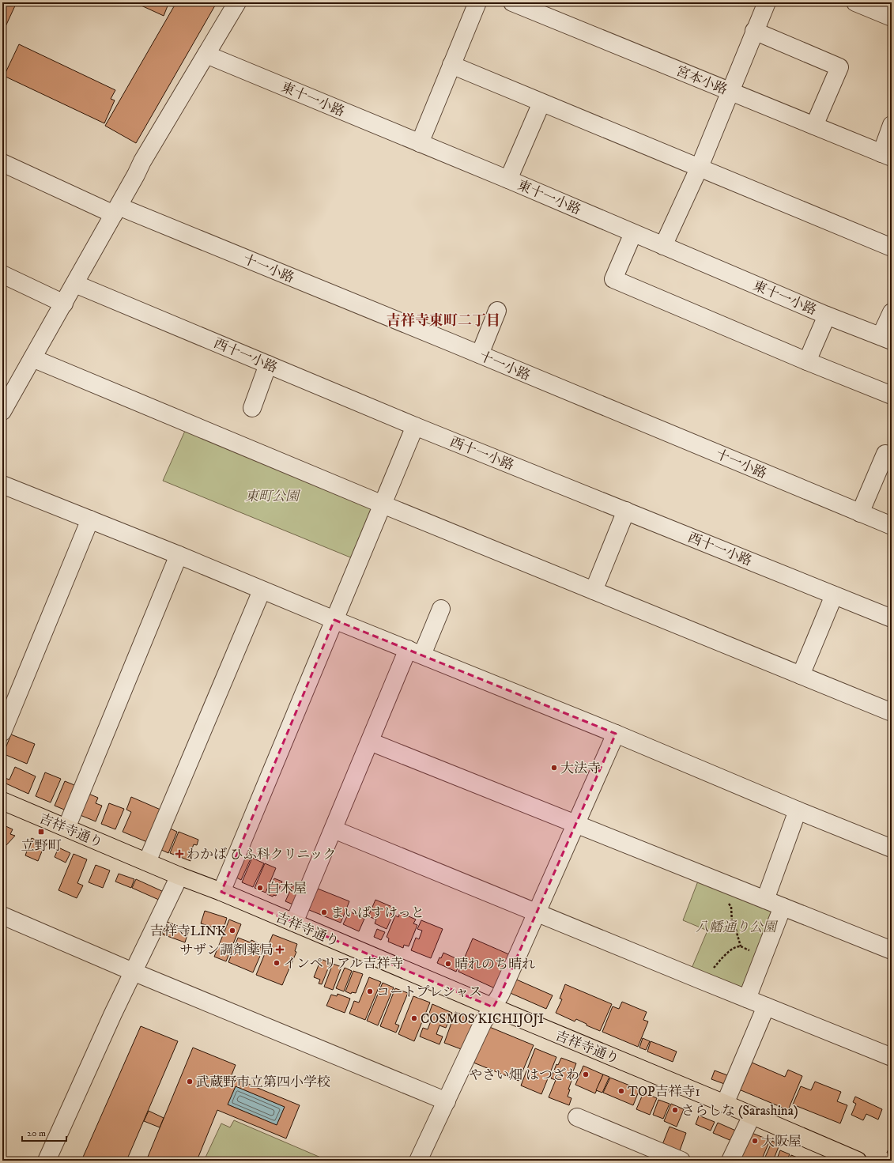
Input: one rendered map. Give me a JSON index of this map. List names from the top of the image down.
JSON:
{
  "streets": {
    "main road": ["吉祥寺通り"],
    "street": [
      "宮本小路",
      "東十一小路",
      "十一小路",
      "西十一小路"
    ]
  },
  "districts": ["吉祥寺東町二丁目"],
  "parks": ["東町公園", "八幡通り公園"],
  "places": {
    "other": [
      "大法寺",
      "白木屋",
      "まいばすけっと",
      "吉祥寺LINK",
      "インペリアル吉祥寺",
      "晴れのち晴れ",
      "コートプレシャス",
      "COSMOS KICHIJOJI",
      "やさい畑 はつざわ",
      "武蔵野市立第四小学校",
      "TOP吉祥寺1",
      "さらしな (Sarashina)",
      "大阪屋"
    ],
    "transit": ["立野町"],
    "health": ["わかば ひふ科クリニック", "サザン調剤薬局"]
  },
  "scale_bar": "20 m"
}
